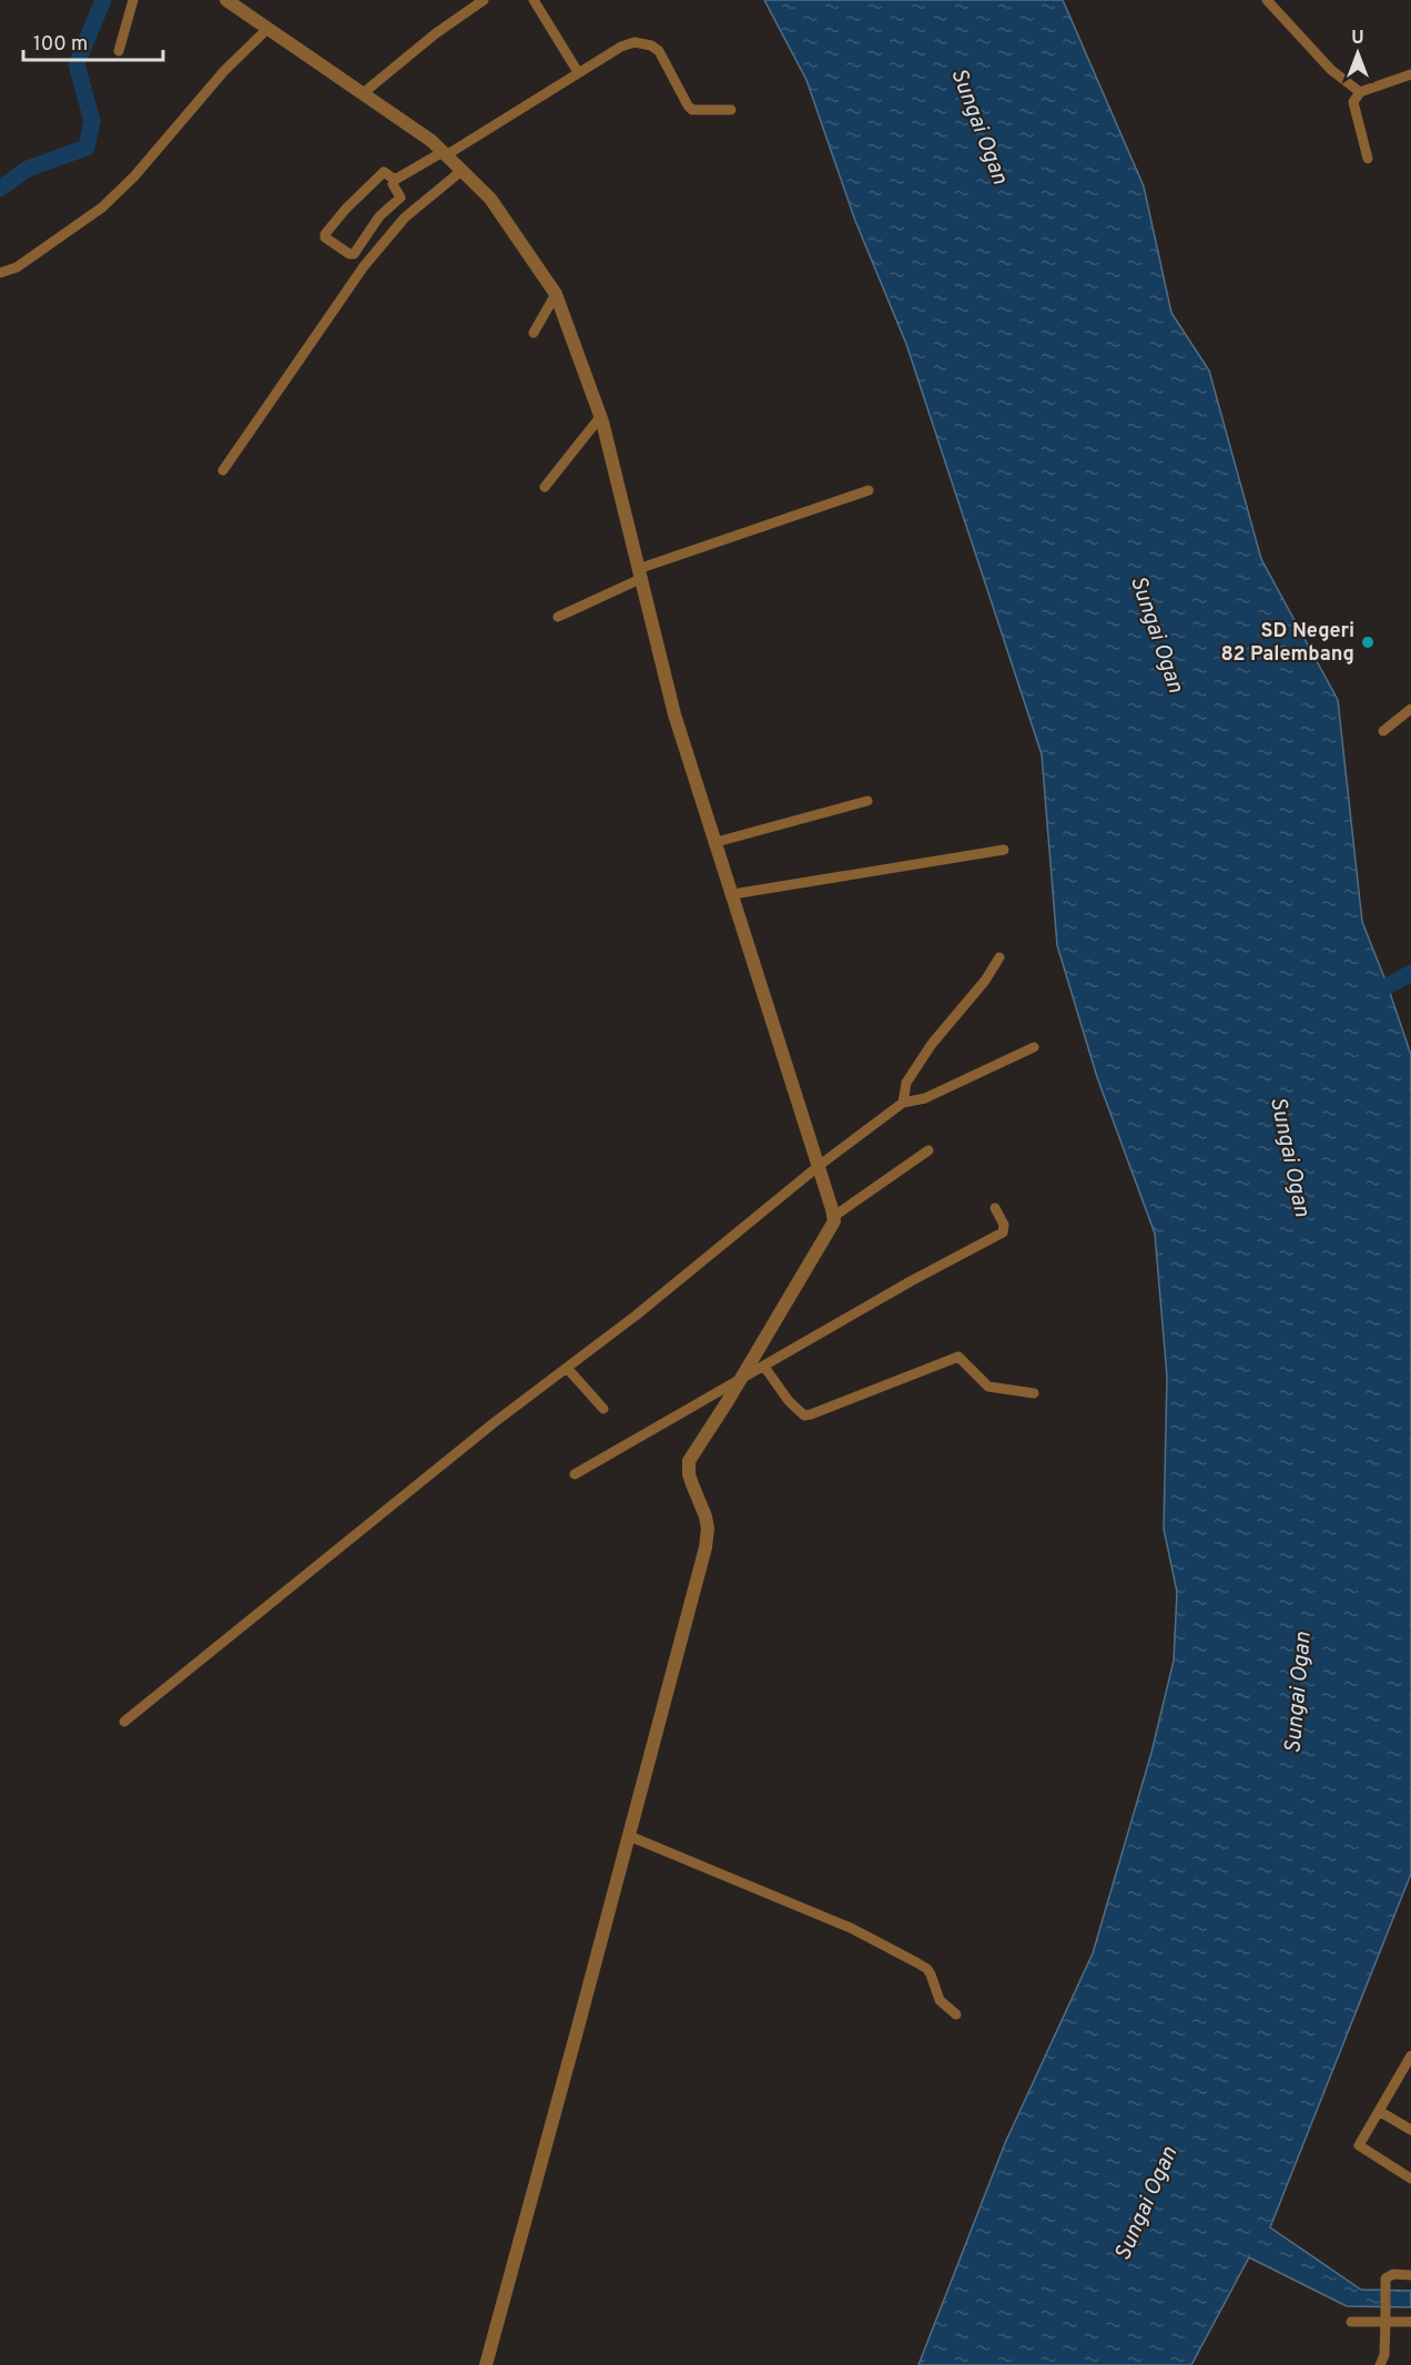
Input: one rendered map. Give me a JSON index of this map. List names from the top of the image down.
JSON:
{
  "water": ["Sungai Ogan"],
  "places": ["SD Negeri 82 Palembang"],
  "scale_bar": "100 m",
  "north": "top"
}
